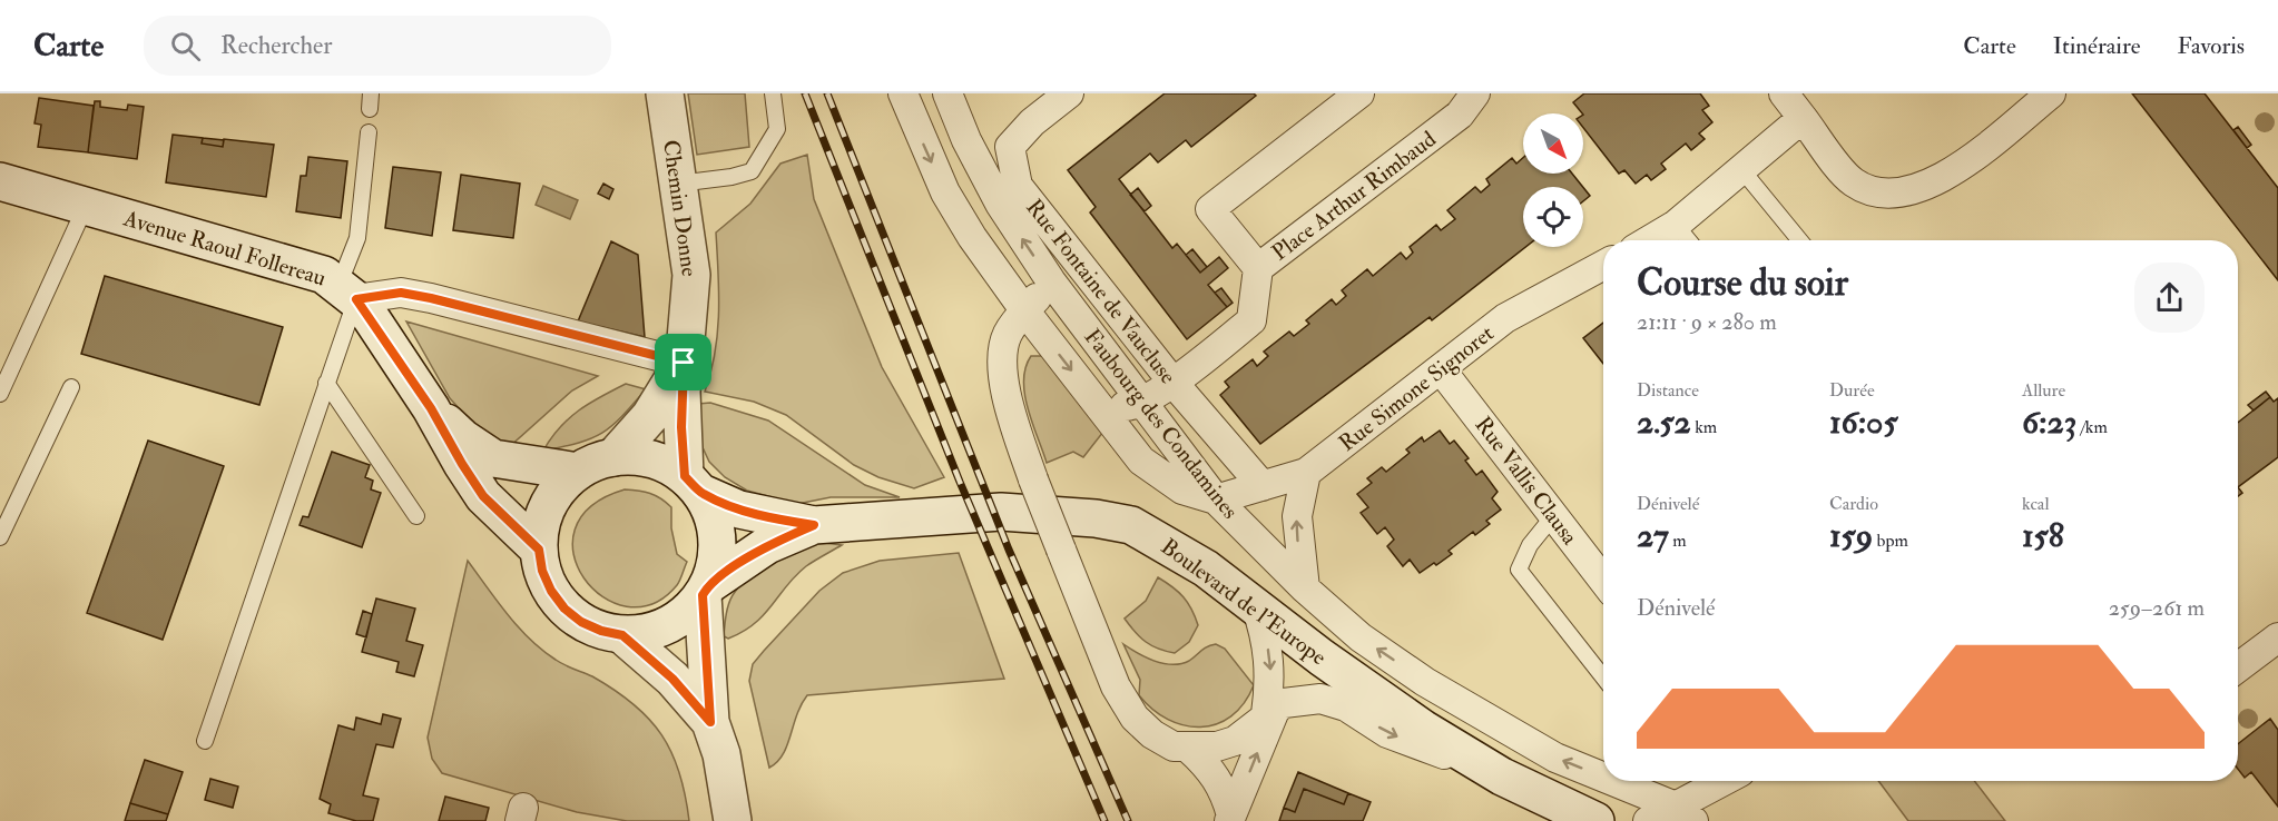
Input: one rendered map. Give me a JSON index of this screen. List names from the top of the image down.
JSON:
{
  "streets": {
    "main road": ["Chemin Donne", "Avenue Raoul Follereau", "Boulevard de l'Europe"],
    "street": [
      "Place Arthur Rimbaud",
      "Rue Fontaine de Vaucluse",
      "Rue Simone Signoret",
      "Faubourg des Condamines",
      "Rue Vallis Clausa"
    ]
  },
  "crossings": [
    ["Place Arthur Rimbaud", "Rue Fontaine de Vaucluse"],
    ["Place Arthur Rimbaud", "Faubourg des Condamines"],
    ["Chemin Donne", "Avenue Raoul Follereau"],
    ["Chemin Donne", "Boulevard de l'Europe"],
    ["Avenue Raoul Follereau", "Boulevard de l'Europe"],
    ["Rue Fontaine de Vaucluse", "Rue Simone Signoret"],
    ["Rue Simone Signoret", "Faubourg des Condamines"],
    ["Rue Simone Signoret", "Rue Vallis Clausa"]
  ],
  "north": "bottom right",
  "page": {
    "header": "Carte",
    "search": "Rechercher",
    "nav": ["Carte", "Itinéraire", "Favoris"],
    "heading": ["Course du soir", "21:11 · 9 × 280 m"],
    "stats": [
      ["Distance", "2.52 km"],
      ["Durée", "16:05"],
      ["Allure", "6:23 /km"],
      ["Dénivelé", "27 m"],
      ["Cardio", "159 bpm"],
      ["kcal", "158"]
    ],
    "chart": ["Dénivelé", "259–261 m"]
  }
}
